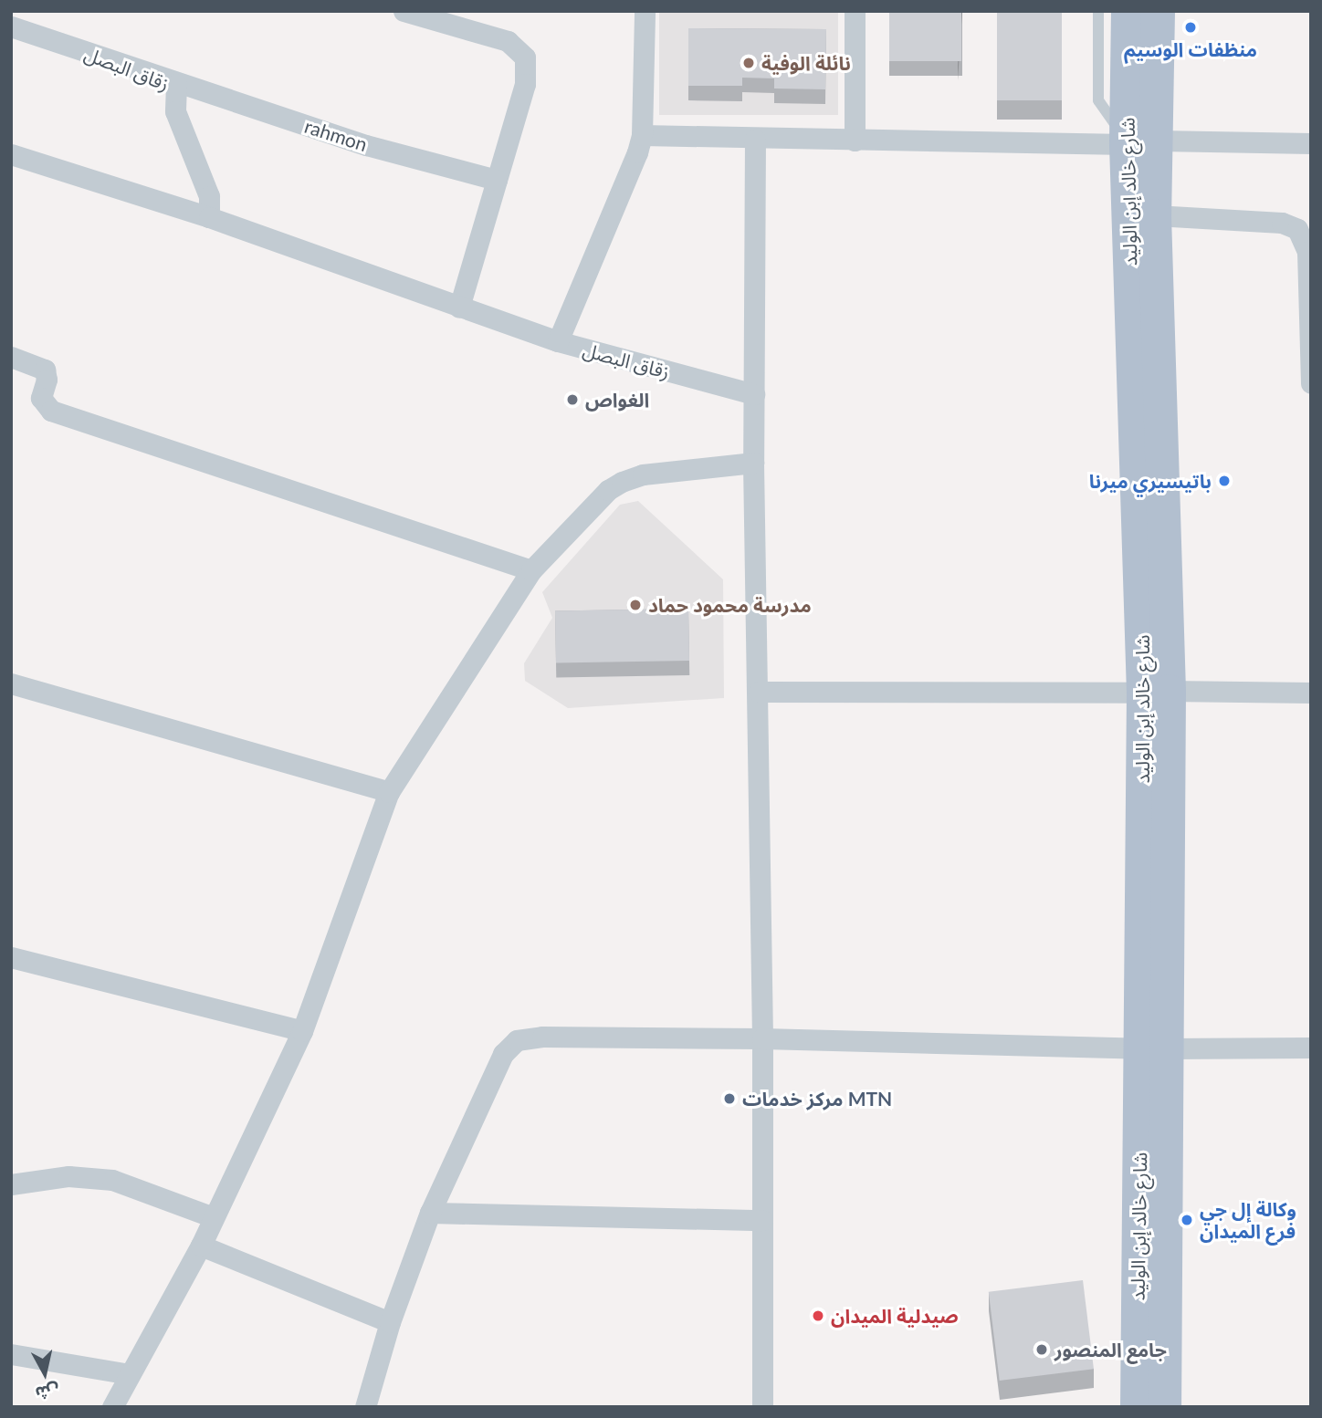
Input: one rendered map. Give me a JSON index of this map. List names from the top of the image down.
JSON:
{
  "streets": {
    "main road": ["شارع خالد إبن الوليد"],
    "street": ["زقاق البصل", "rahmon"]
  },
  "crossings": [
    ["زقاق البصل", "rahmon"]
  ],
  "places": [
    "منظفات الوسيم",
    "نائلة الوفية",
    "الغواص",
    "باتيسيري ميرنا",
    "مدرسة محمود حماد",
    "مركز خدمات MTN",
    "وكالة إل جي فرع الميدان",
    "صيدلية الميدان",
    "جامع المنصور"
  ],
  "north": "bottom"
}
